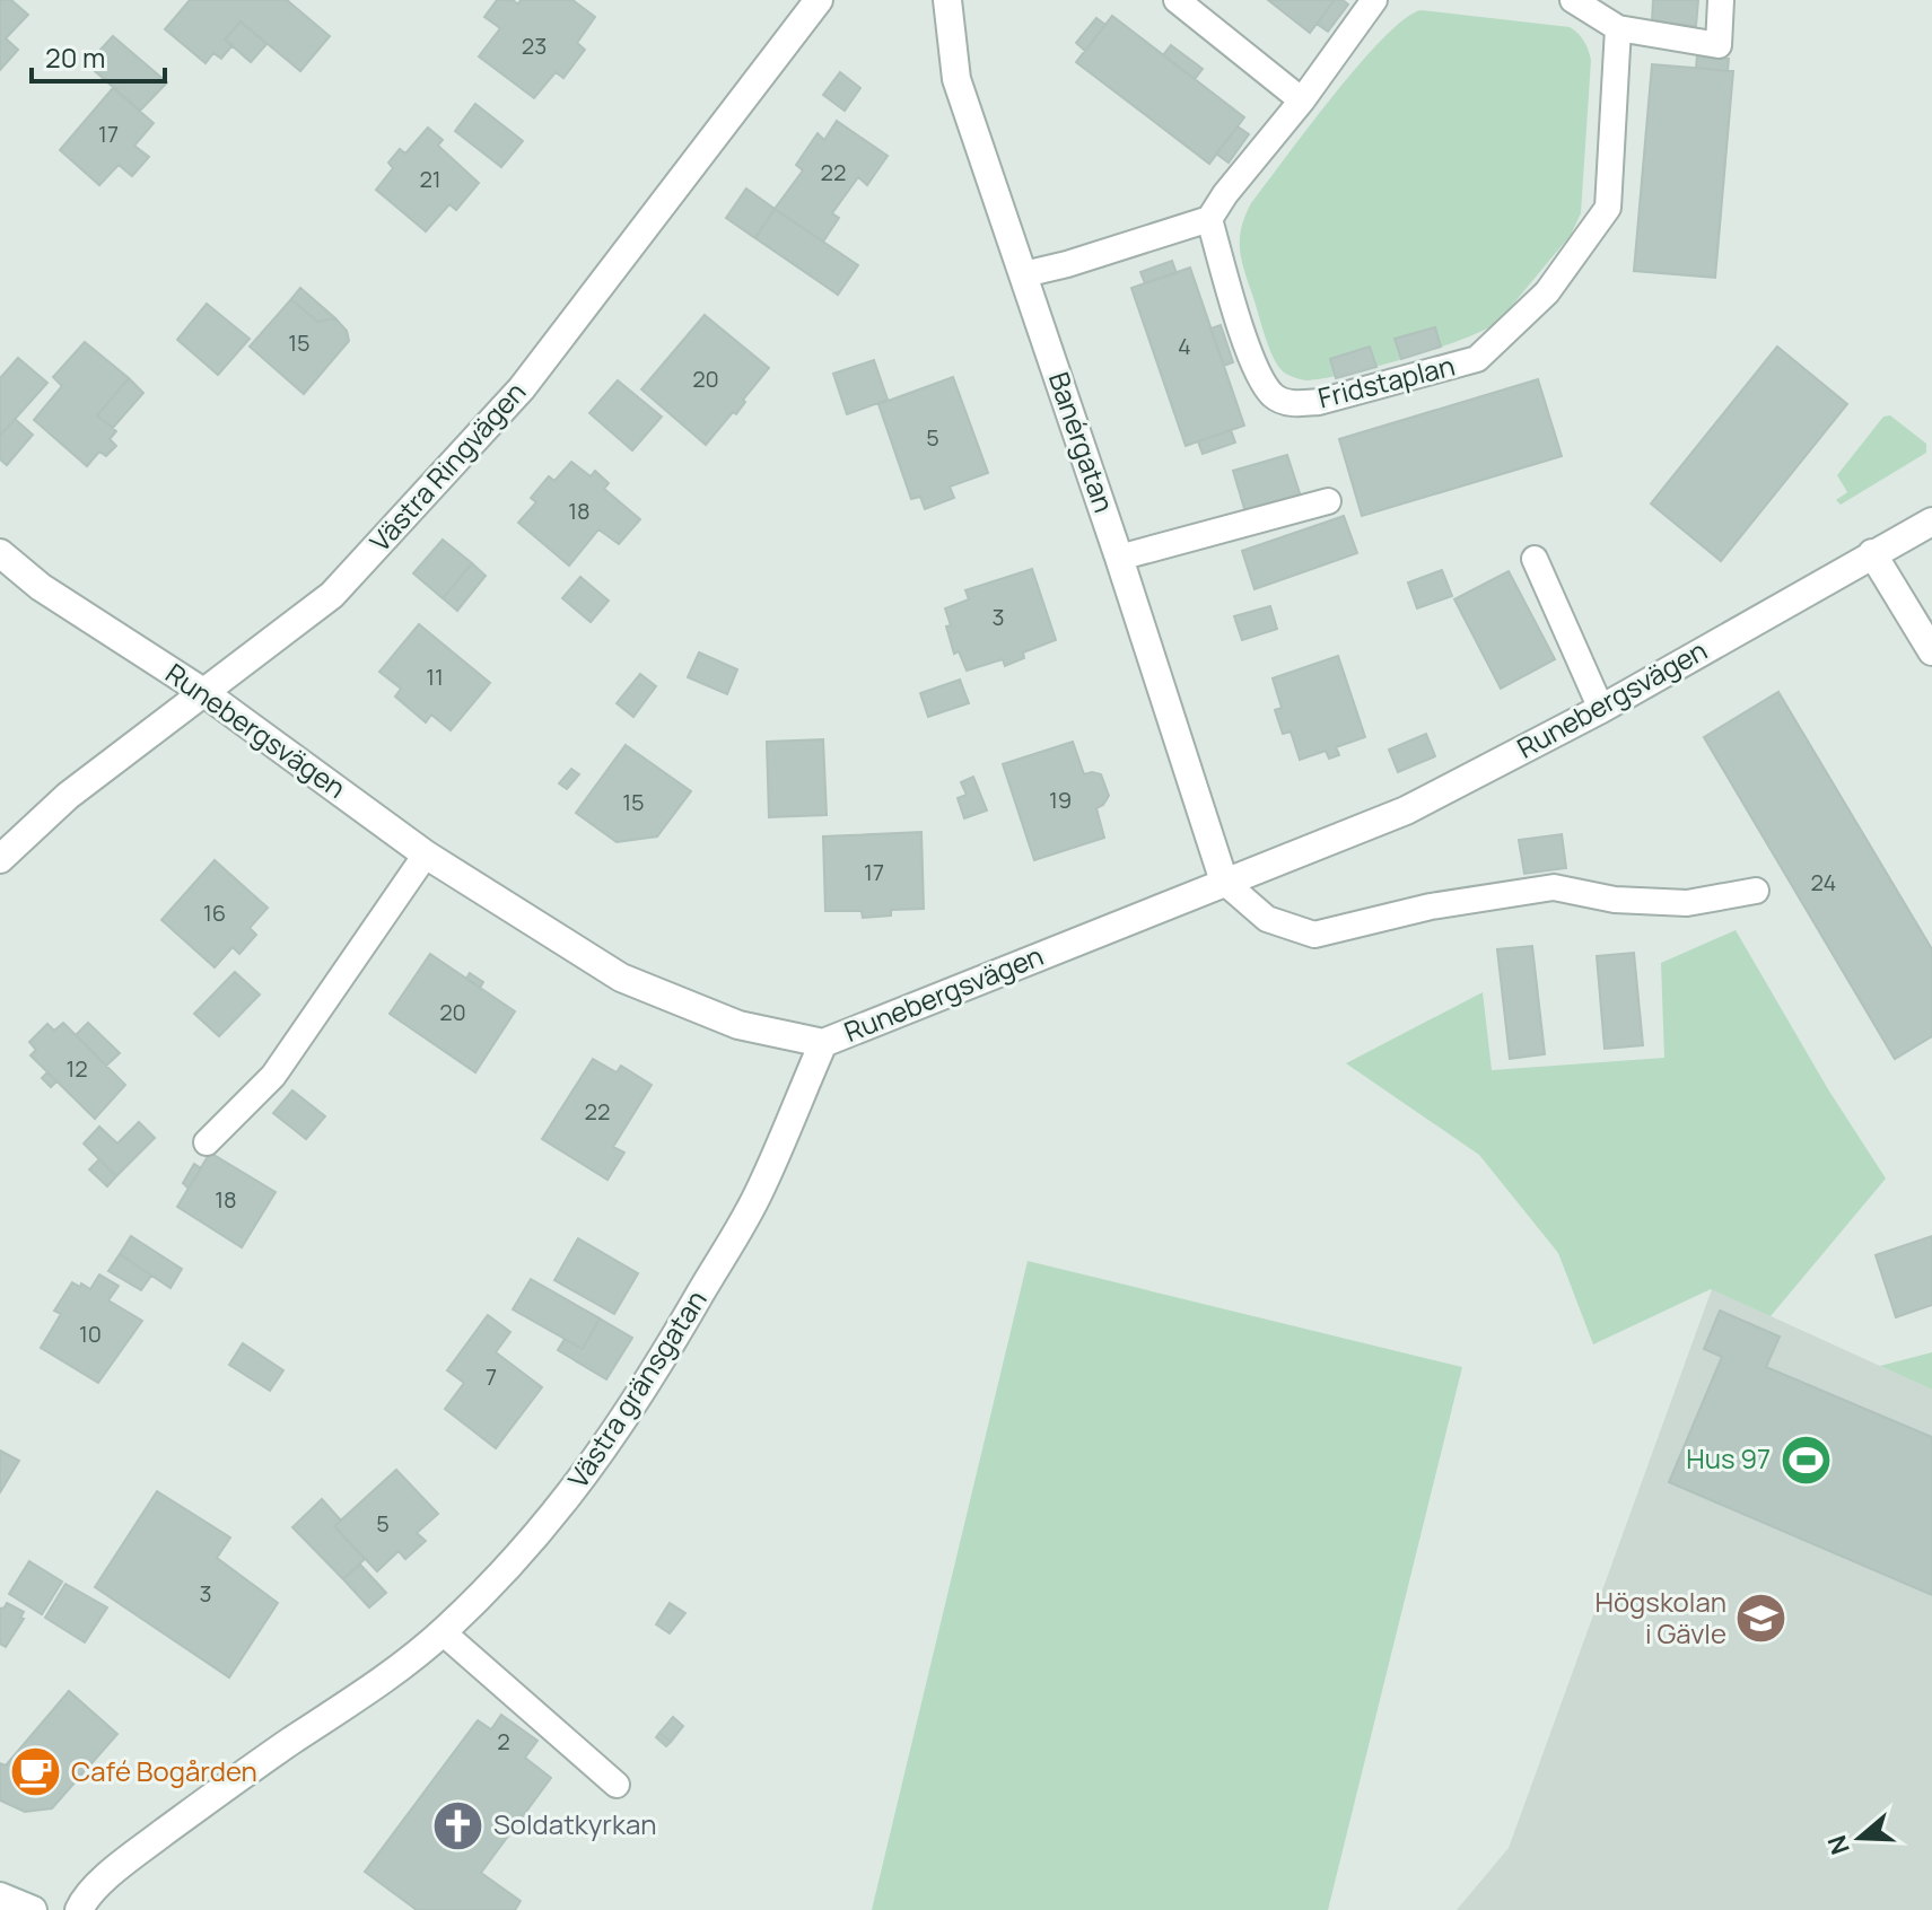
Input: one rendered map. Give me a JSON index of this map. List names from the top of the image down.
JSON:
{
  "streets": {
    "street": [
      "Banérgatan",
      "Västra Ringvägen",
      "Runebergsvägen",
      "Västra gränsgatan"
    ],
    "lane": ["Fridstaplan"]
  },
  "crossings": [
    ["Banérgatan", "Runebergsvägen"],
    ["Västra Ringvägen", "Runebergsvägen"],
    ["Runebergsvägen", "Västra gränsgatan"]
  ],
  "places": {
    "sports": ["Hus 97"],
    "school or university": ["Högskolan i Gävle"],
    "cafe": ["Café Bogården"],
    "church": ["Soldatkyrkan"]
  },
  "house_numbers": [
    "23",
    "17",
    "22",
    "21",
    "15",
    "4",
    "20",
    "5",
    "18",
    "3",
    "11",
    "19",
    "15",
    "17",
    "24",
    "16",
    "20",
    "12",
    "22",
    "18",
    "10",
    "7",
    "5",
    "3",
    "2"
  ],
  "scale_bar": "20 m",
  "north": "left"
}
